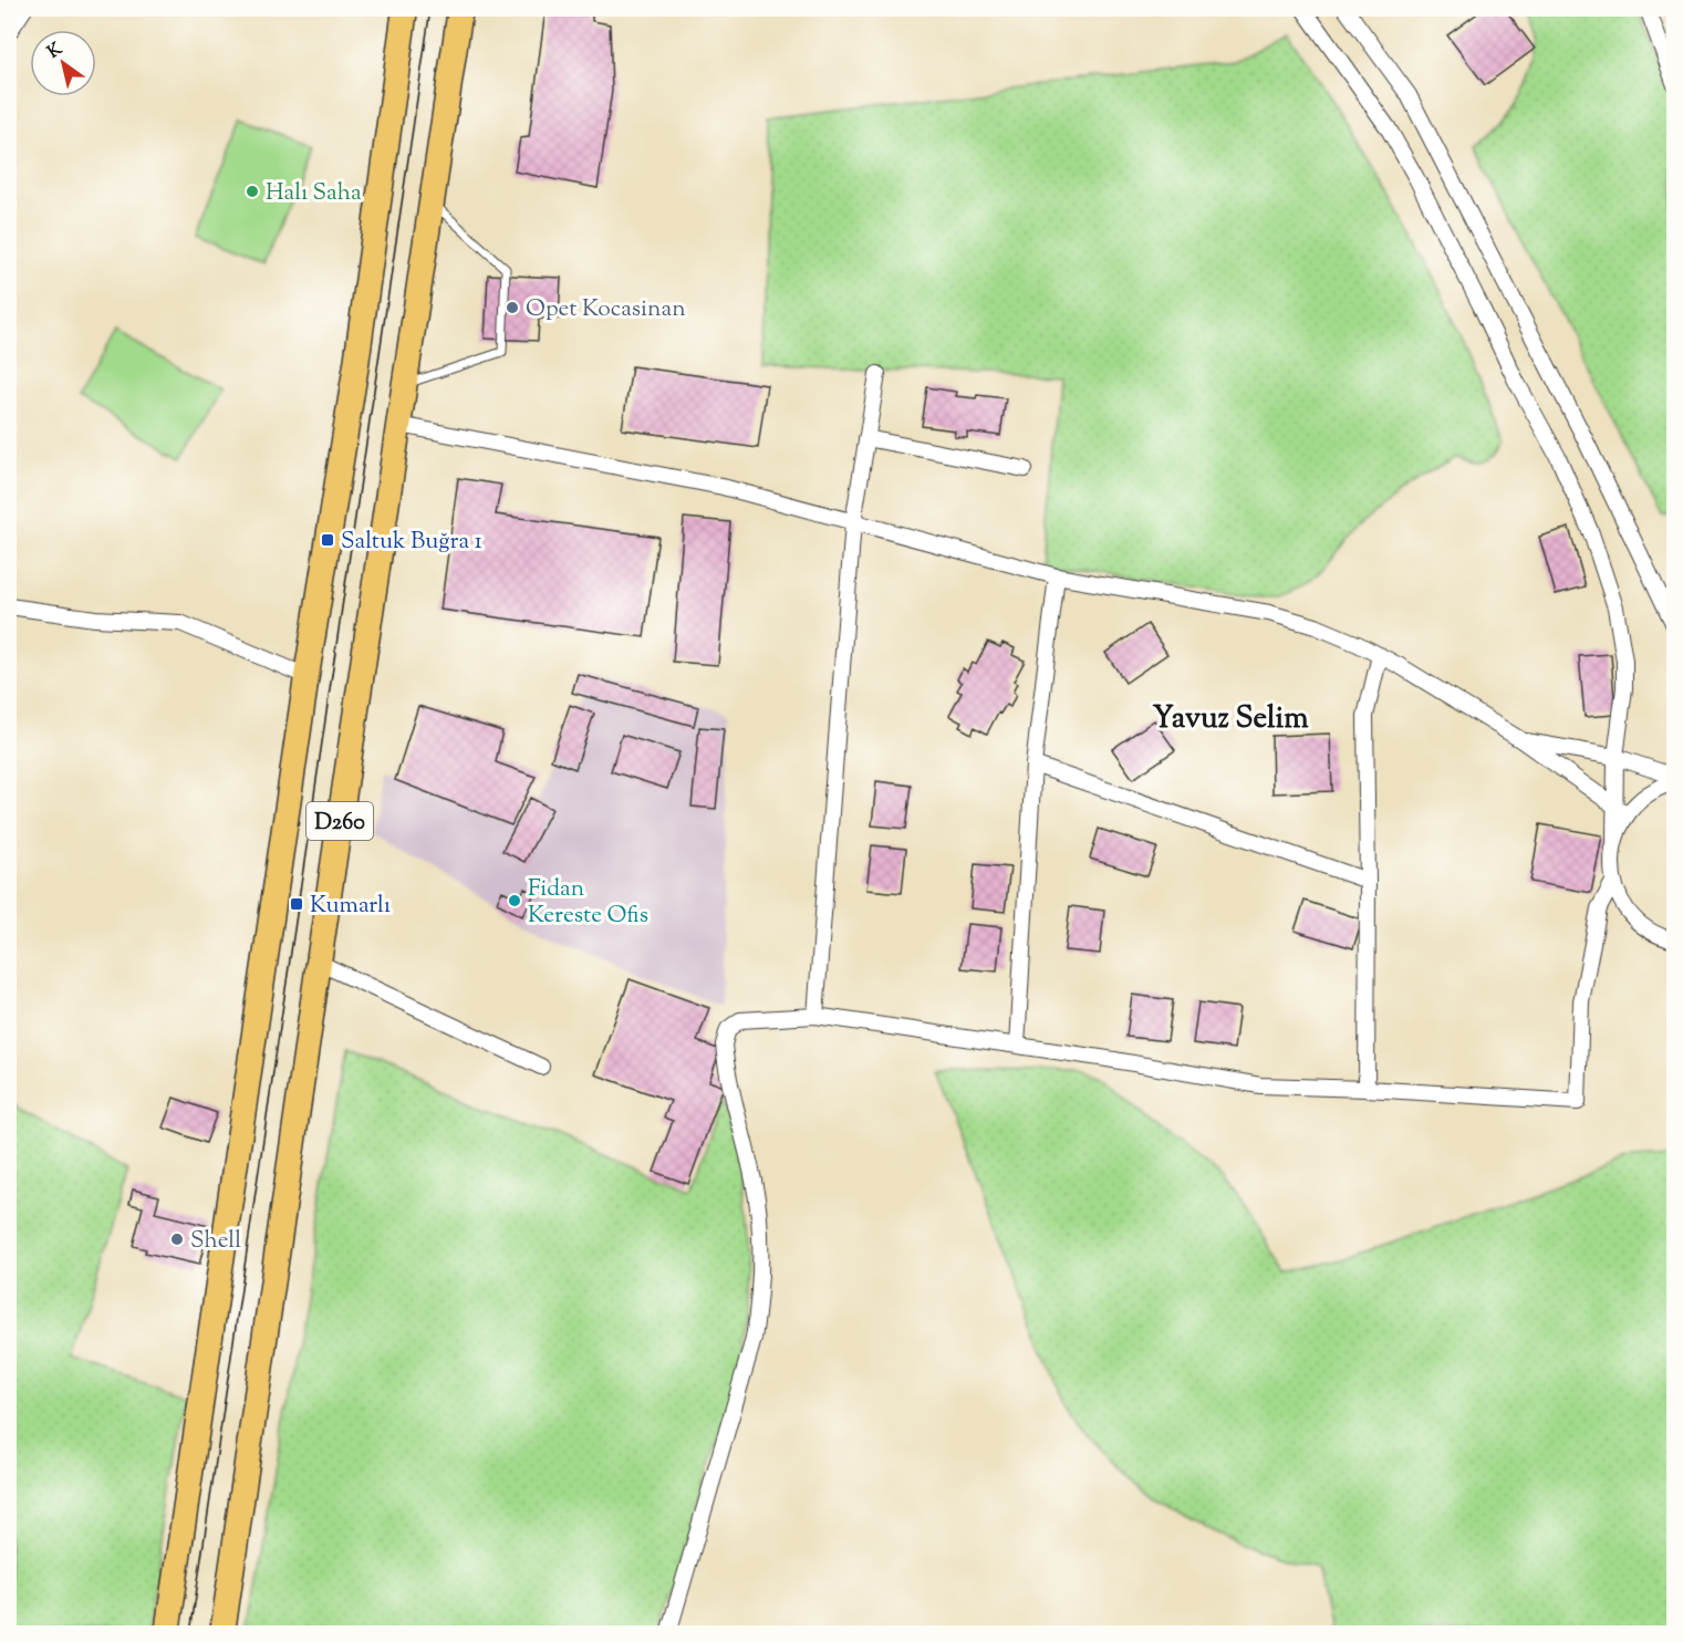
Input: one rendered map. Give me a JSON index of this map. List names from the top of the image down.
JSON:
{
  "streets": {
    "highway": ["D260"]
  },
  "districts": ["Yavuz Selim"],
  "places": {
    "other": [
      "Halı Saha",
      "Opet Kocasinan",
      "Fidan Kereste Ofis",
      "Shell"
    ],
    "transit": ["Saltuk Buğra 1", "Kumarlı"]
  },
  "north": "top left"
}
